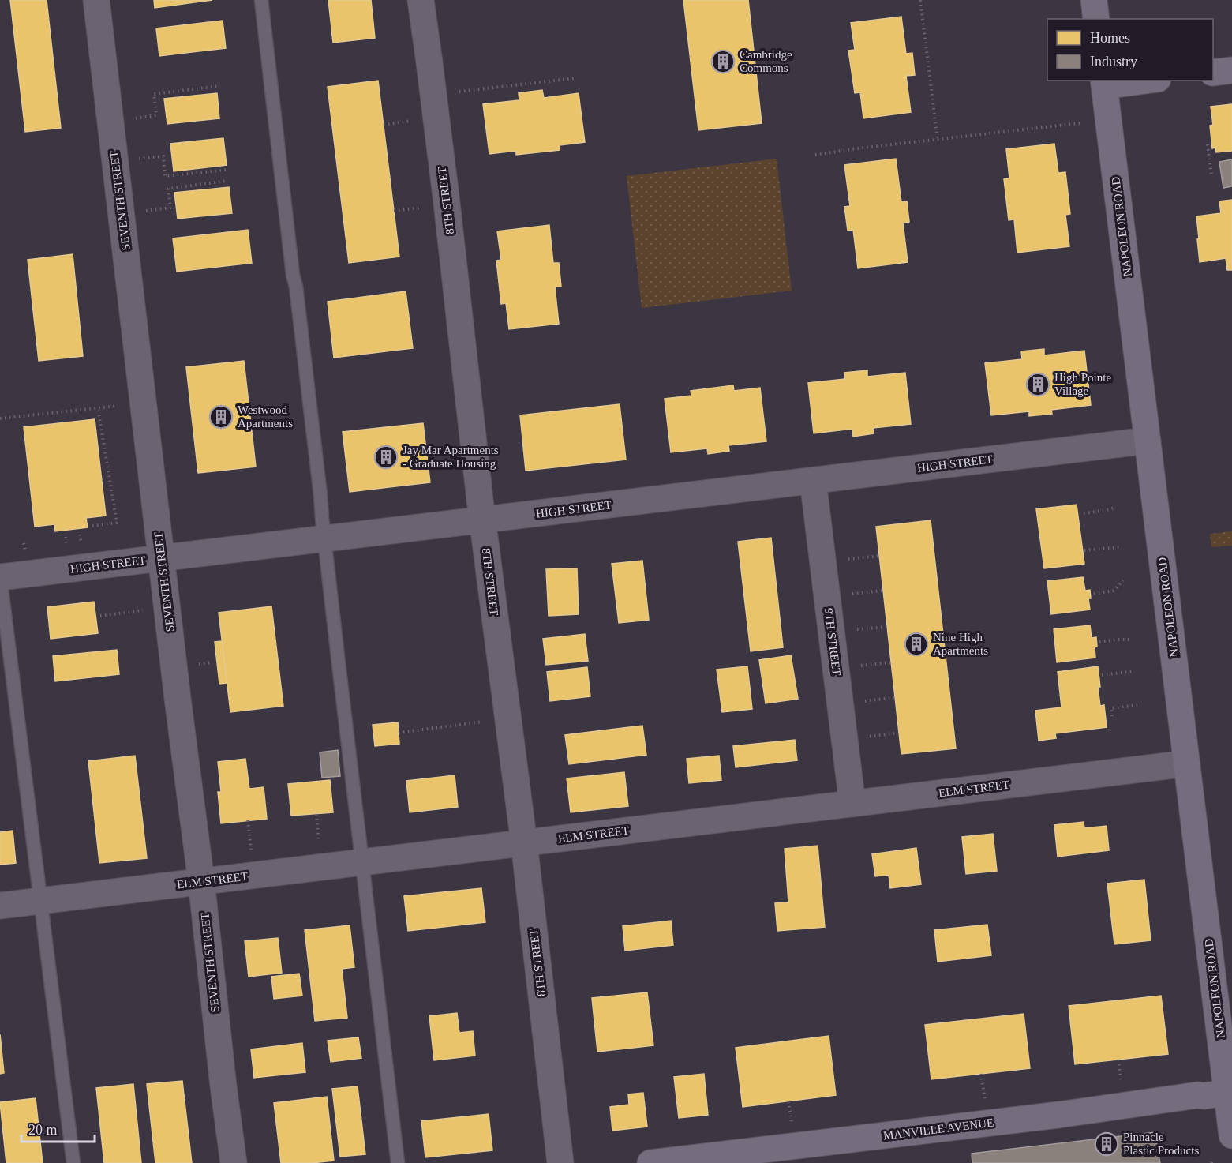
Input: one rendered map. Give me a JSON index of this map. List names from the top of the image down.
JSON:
{
  "streets": {
    "main road": ["NAPOLEON ROAD", "MANVILLE AVENUE"],
    "street": [
      "SEVENTH STREET",
      "8TH STREET",
      "HIGH STREET",
      "9TH STREET",
      "ELM STREET"
    ]
  },
  "crossings": [
    ["SEVENTH STREET", "HIGH STREET"],
    ["SEVENTH STREET", "ELM STREET"],
    ["8TH STREET", "HIGH STREET"],
    ["8TH STREET", "ELM STREET"],
    ["NAPOLEON ROAD", "HIGH STREET"],
    ["NAPOLEON ROAD", "ELM STREET"],
    ["NAPOLEON ROAD", "MANVILLE AVENUE"],
    ["HIGH STREET", "9TH STREET"],
    ["9TH STREET", "ELM STREET"]
  ],
  "places": {
    "building": [
      "Cambridge Commons",
      "High Pointe Village",
      "Westwood Apartments",
      "Jay Mar Apartments - Graduate Housing",
      "Nine High Apartments",
      "Pinnacle Plastic Products"
    ]
  },
  "legend": ["Homes", "Industry"],
  "scale_bar": "20 m"
}
